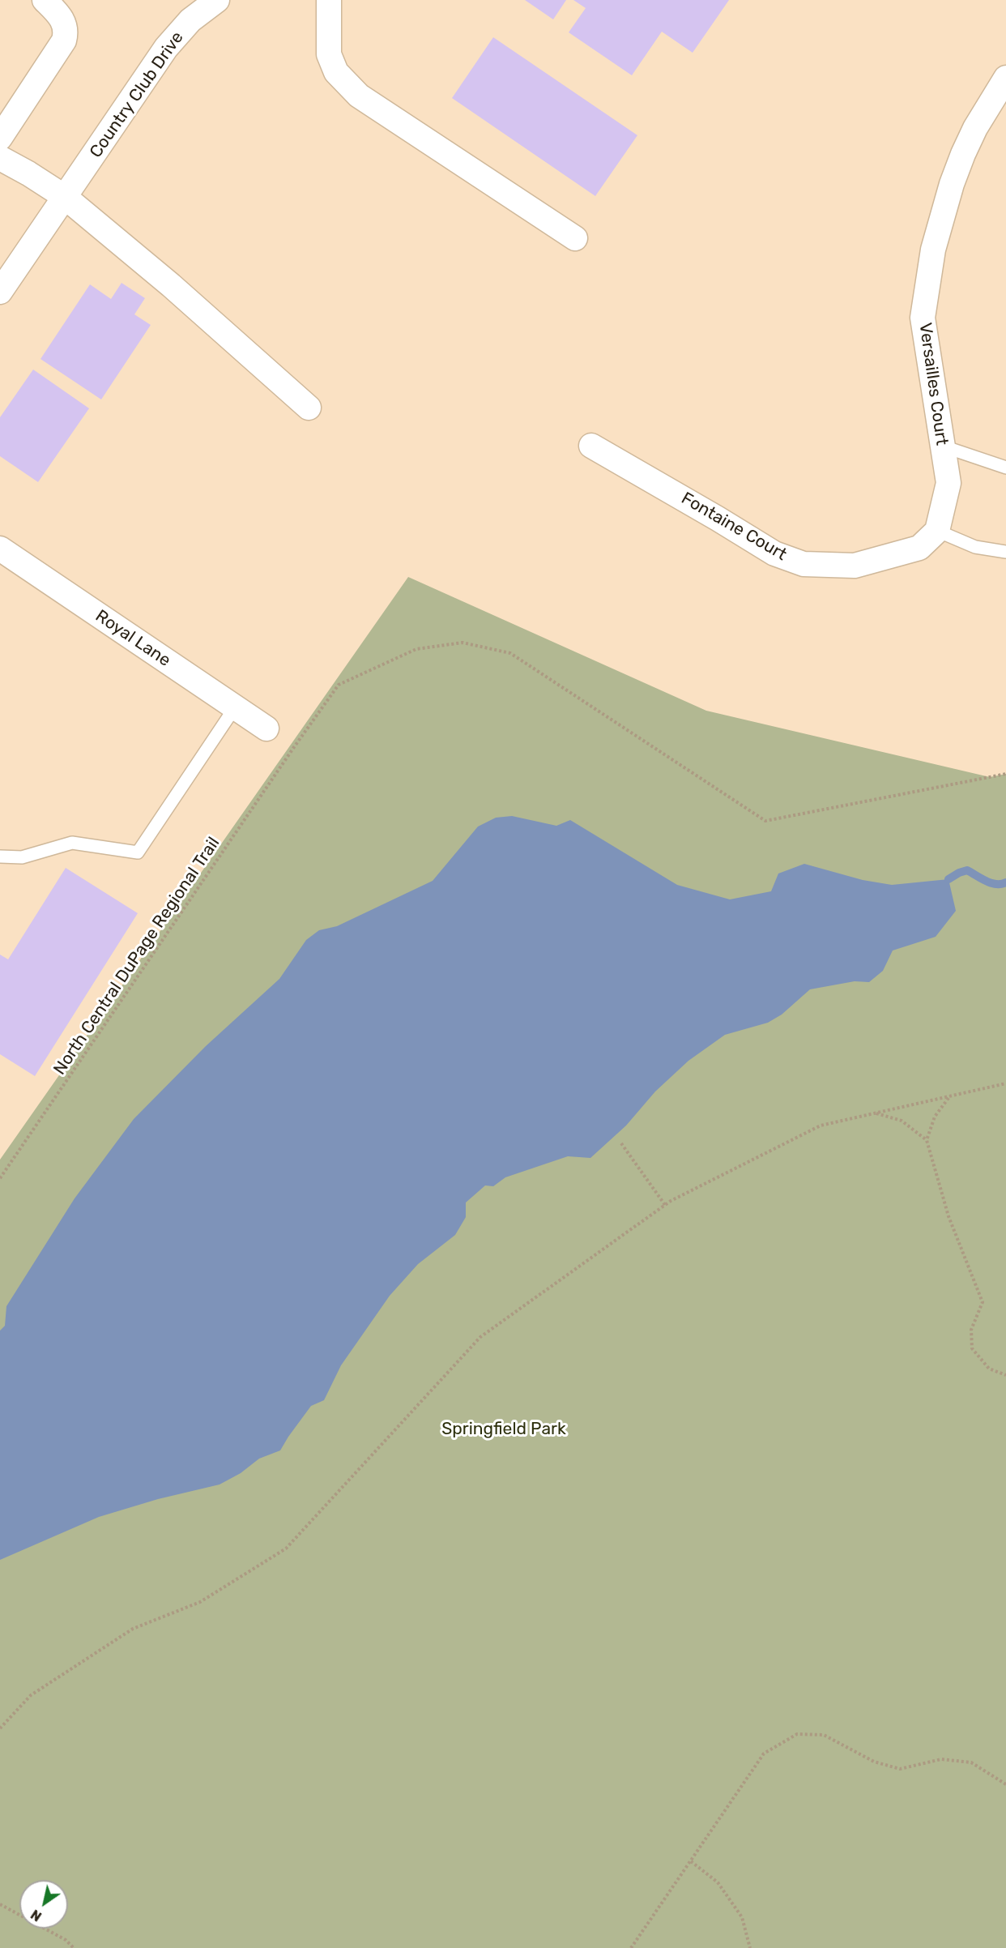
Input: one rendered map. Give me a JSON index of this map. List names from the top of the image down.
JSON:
{
  "streets": {
    "street": [
      "Country Club Drive",
      "Versailles Court",
      "Fontaine Court",
      "Royal Lane"
    ],
    "path": ["North Central DuPage Regional Trail"]
  },
  "crossings": [
    ["Versailles Court", "Fontaine Court"]
  ],
  "parks": ["Springfield Park"],
  "north": "bottom left"
}
